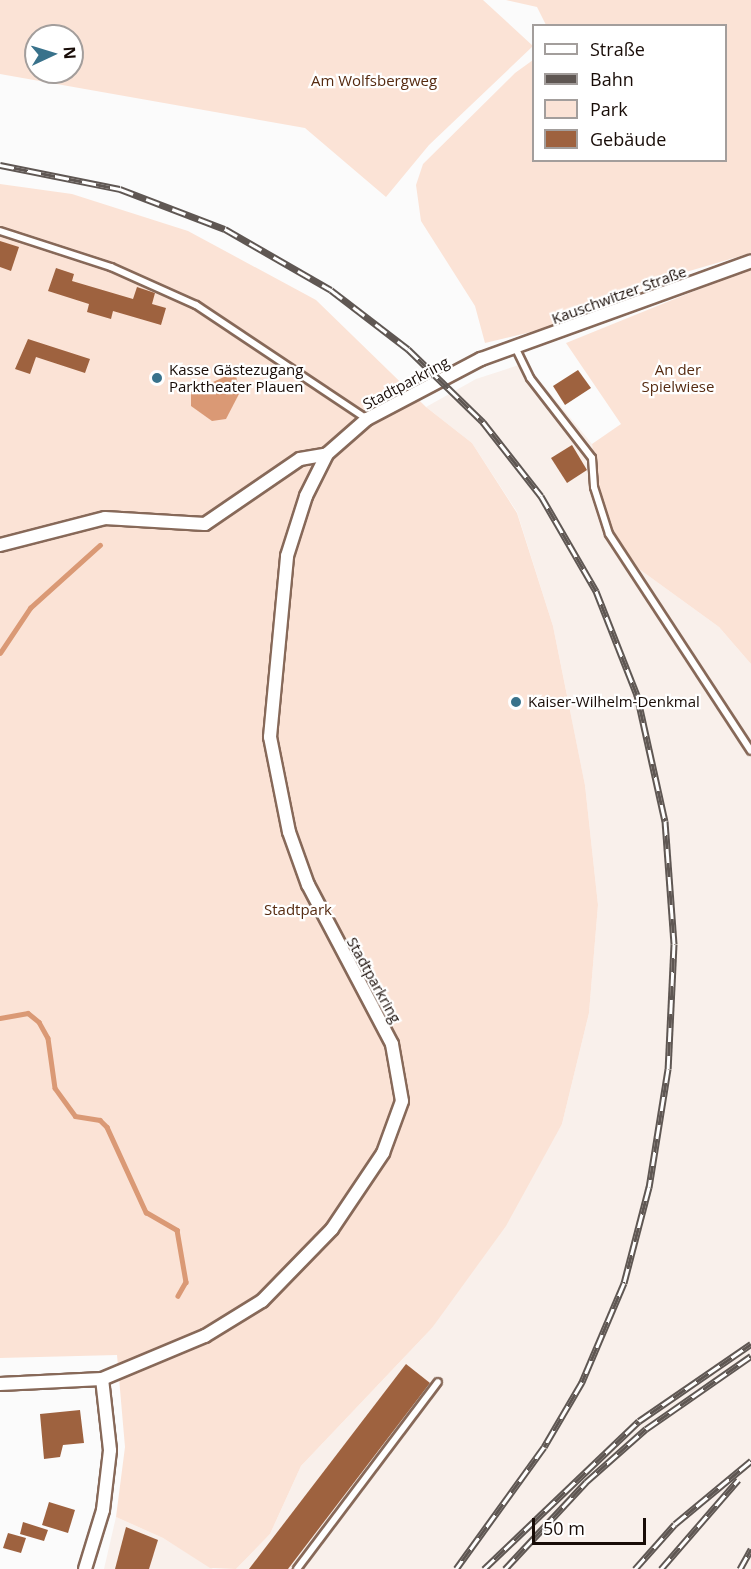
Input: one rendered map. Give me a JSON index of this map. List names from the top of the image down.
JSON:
{
  "streets": {
    "street": ["Kauschwitzer Straße", "Stadtparkring"]
  },
  "crossings": [
    ["Kauschwitzer Straße", "Stadtparkring"]
  ],
  "parks": ["Am Wolfsbergweg", "An der Spielwiese", "Stadtpark"],
  "places": ["Kasse Gästezugang Parktheater Plauen", "Kaiser-Wilhelm-Denkmal"],
  "legend": [
    "Straße",
    "Bahn",
    "Park",
    "Gebäude"
  ],
  "scale_bar": "50 m",
  "north": "right"
}
